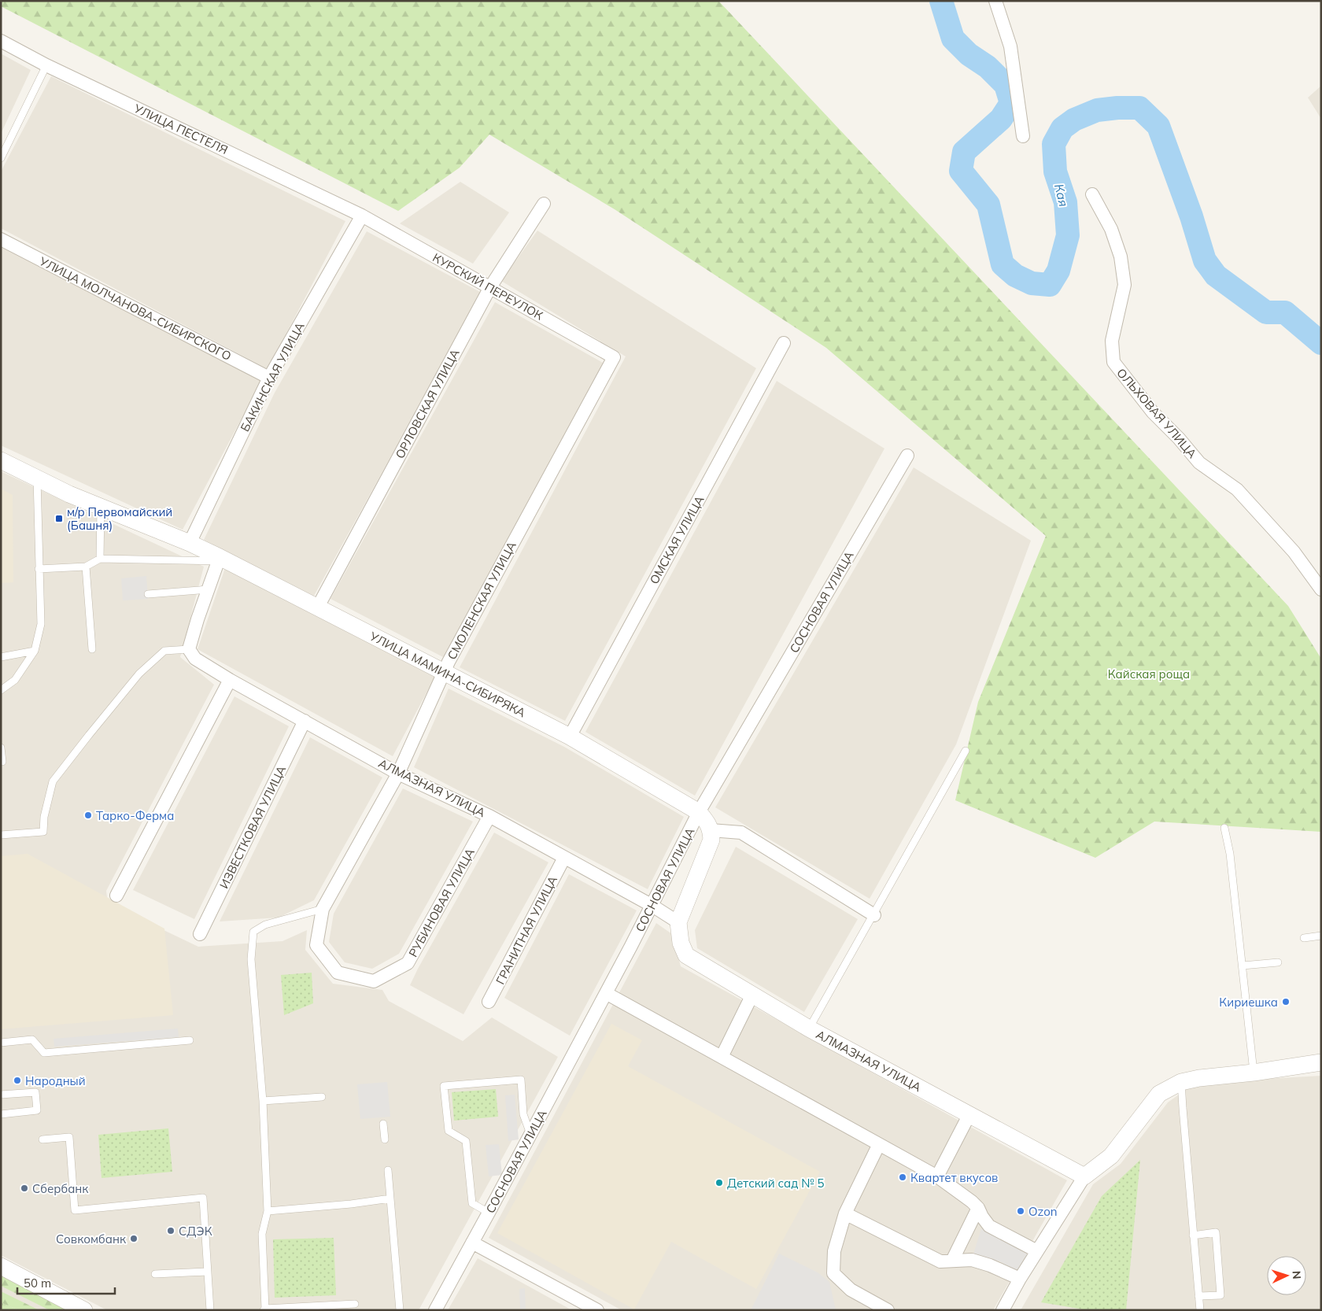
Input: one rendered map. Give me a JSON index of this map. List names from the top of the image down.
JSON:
{
  "streets": {
    "street": [
      "УЛИЦА ПЕСТЕЛЯ",
      "КУРСКИЙ ПЕРЕУЛОК",
      "УЛИЦА МОЛЧАНОВА-СИБИРСКОГО",
      "БАКИНСКАЯ УЛИЦА",
      "ОРЛОВСКАЯ УЛИЦА",
      "ОЛЬХОВАЯ УЛИЦА",
      "ОМСКАЯ УЛИЦА",
      "СМОЛЕНСКАЯ УЛИЦА",
      "СОСНОВАЯ УЛИЦА",
      "УЛИЦА МАМИНА-СИБИРЯКА",
      "АЛМАЗНАЯ УЛИЦА",
      "ИЗВЕСТКОВАЯ УЛИЦА",
      "РУБИНОВАЯ УЛИЦА",
      "ГРАНИТНАЯ УЛИЦА"
    ]
  },
  "crossings": [
    ["УЛИЦА ПЕСТЕЛЯ", "КУРСКИЙ ПЕРЕУЛОК"],
    ["УЛИЦА ПЕСТЕЛЯ", "БАКИНСКАЯ УЛИЦА"],
    ["КУРСКИЙ ПЕРЕУЛОК", "БАКИНСКАЯ УЛИЦА"],
    ["КУРСКИЙ ПЕРЕУЛОК", "ОРЛОВСКАЯ УЛИЦА"],
    ["КУРСКИЙ ПЕРЕУЛОК", "СМОЛЕНСКАЯ УЛИЦА"],
    ["УЛИЦА МОЛЧАНОВА-СИБИРСКОГО", "БАКИНСКАЯ УЛИЦА"],
    ["БАКИНСКАЯ УЛИЦА", "УЛИЦА МАМИНА-СИБИРЯКА"],
    ["ОРЛОВСКАЯ УЛИЦА", "УЛИЦА МАМИНА-СИБИРЯКА"],
    ["ОМСКАЯ УЛИЦА", "УЛИЦА МАМИНА-СИБИРЯКА"],
    ["СМОЛЕНСКАЯ УЛИЦА", "УЛИЦА МАМИНА-СИБИРЯКА"],
    ["СМОЛЕНСКАЯ УЛИЦА", "АЛМАЗНАЯ УЛИЦА"],
    ["СМОЛЕНСКАЯ УЛИЦА", "РУБИНОВАЯ УЛИЦА"],
    ["СОСНОВАЯ УЛИЦА", "УЛИЦА МАМИНА-СИБИРЯКА"],
    ["СОСНОВАЯ УЛИЦА", "АЛМАЗНАЯ УЛИЦА"],
    ["УЛИЦА МАМИНА-СИБИРЯКА", "АЛМАЗНАЯ УЛИЦА"],
    ["АЛМАЗНАЯ УЛИЦА", "ИЗВЕСТКОВАЯ УЛИЦА"],
    ["АЛМАЗНАЯ УЛИЦА", "РУБИНОВАЯ УЛИЦА"],
    ["АЛМАЗНАЯ УЛИЦА", "ГРАНИТНАЯ УЛИЦА"]
  ],
  "water": ["Кая"],
  "parks": ["Кайская роща"],
  "places": {
    "transit": ["м/р Первомайский (Башня)"],
    "other": [
      "Тарко-Ферма",
      "Кириешка",
      "Народный",
      "Квартет вкусов",
      "Детский сад № 5",
      "Сбербанк",
      "Ozon",
      "СДЭК",
      "Совкомбанк"
    ]
  },
  "scale_bar": "50 m",
  "north": "right"
}
